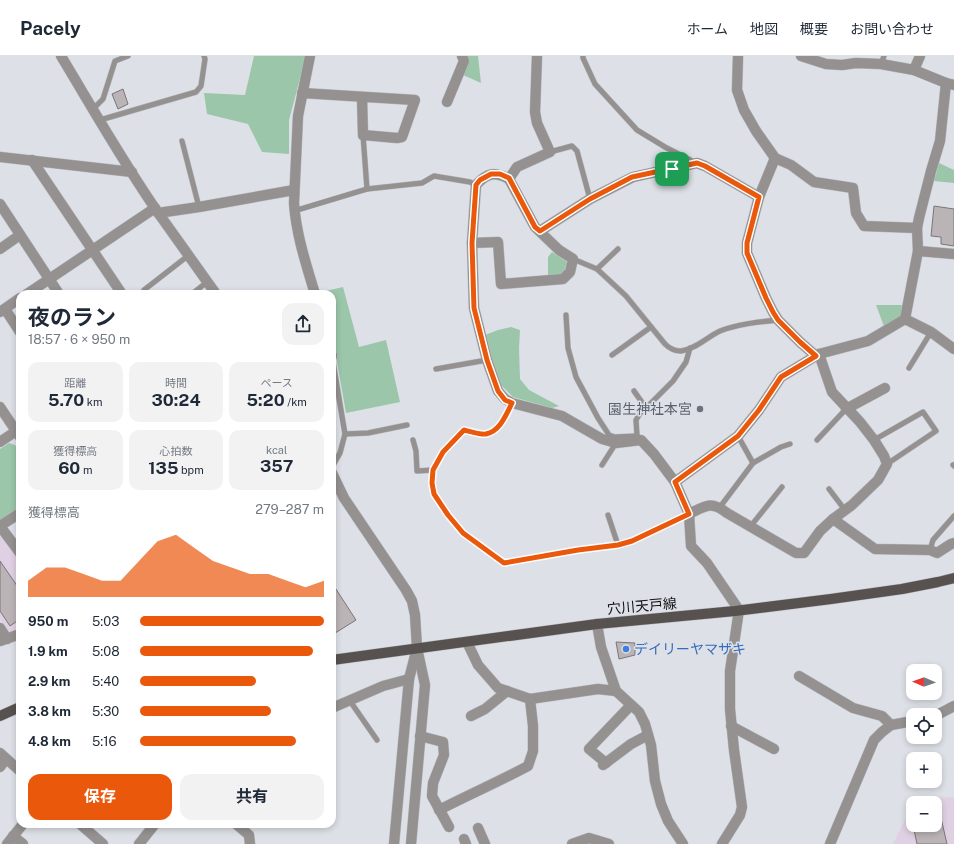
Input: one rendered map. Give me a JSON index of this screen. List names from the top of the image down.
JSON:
{
  "streets": {
    "main road": ["穴川天戸線"]
  },
  "places": ["園生神社本宮", "デイリーヤマザキ"],
  "north": "left",
  "page": {
    "header": "Pacely",
    "nav": [
      "ホーム",
      "地図",
      "概要",
      "お問い合わせ"
    ],
    "heading": ["夜のラン", "18:57 · 6 × 950 m"],
    "stats": [
      ["距離", "5.70 km"],
      ["時間", "30:24"],
      ["ペース", "5:20 /km"],
      ["獲得標高", "60 m"],
      ["心拍数", "135 bpm"],
      ["kcal", "357"]
    ],
    "chart": ["獲得標高", "279–287 m"],
    "list": [
      {
        "name": "950 m",
        "note": "5:03"
      },
      {
        "name": "1.9 km",
        "note": "5:08"
      },
      {
        "name": "2.9 km",
        "note": "5:40"
      },
      {
        "name": "3.8 km",
        "note": "5:30"
      },
      {
        "name": "4.8 km",
        "note": "5:16"
      }
    ],
    "map_buttons": ["+", "−"],
    "buttons": ["保存", "共有"]
  }
}
